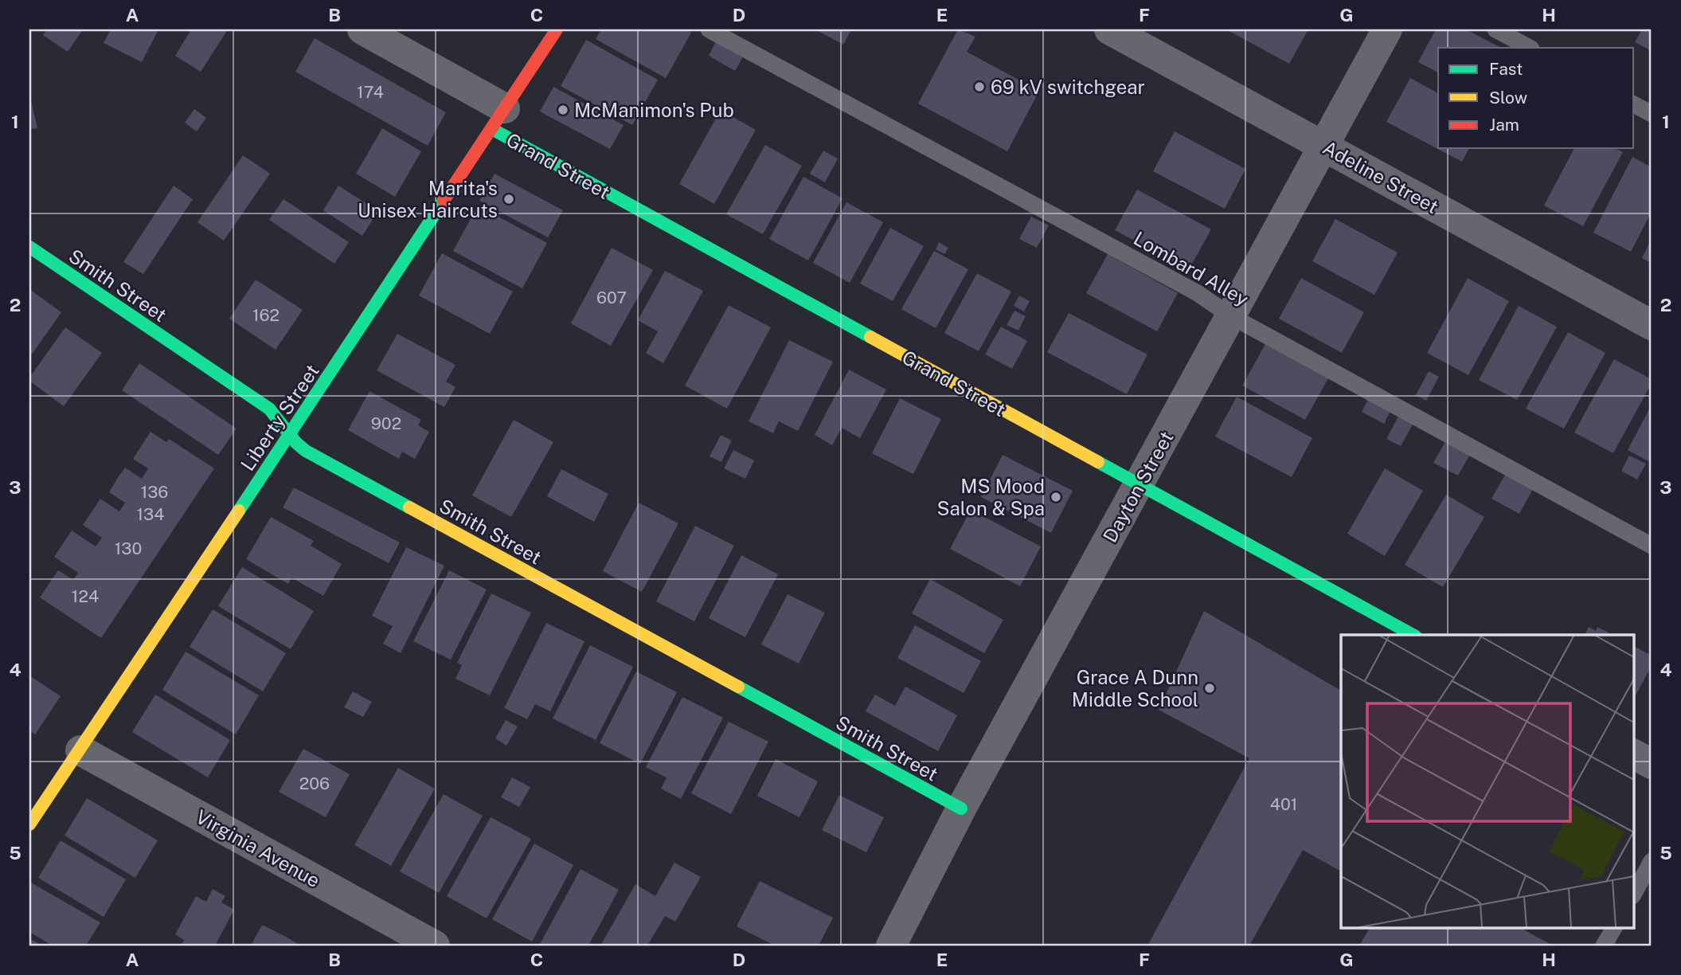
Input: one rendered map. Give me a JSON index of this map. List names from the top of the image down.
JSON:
{
  "streets": {
    "street": [
      "Grand Street",
      "Adeline Street",
      "Smith Street",
      "Liberty Street",
      "Dayton Street",
      "Virginia Avenue"
    ],
    "lane": ["Lombard Alley"]
  },
  "crossings": [
    ["Grand Street", "Liberty Street"],
    ["Grand Street", "Dayton Street"],
    ["Adeline Street", "Dayton Street"],
    ["Lombard Alley", "Dayton Street"],
    ["Smith Street", "Liberty Street"],
    ["Smith Street", "Dayton Street"],
    ["Liberty Street", "Virginia Avenue"]
  ],
  "places": [
    "69 kV switchgear",
    "McManimon's Pub",
    "Marita's Unisex Haircuts",
    "MS Mood Salon & Spa",
    "Grace A Dunn Middle School"
  ],
  "house_numbers": [
    "174",
    "607",
    "162",
    "902",
    "136",
    "134",
    "130",
    "124",
    "206",
    "401"
  ],
  "legend": ["Fast", "Slow", "Jam"],
  "grid": {
    "columns": [
      "A",
      "B",
      "C",
      "D",
      "E",
      "F",
      "G",
      "H"
    ],
    "rows": [
      "1",
      "2",
      "3",
      "4",
      "5"
    ]
  }
}
